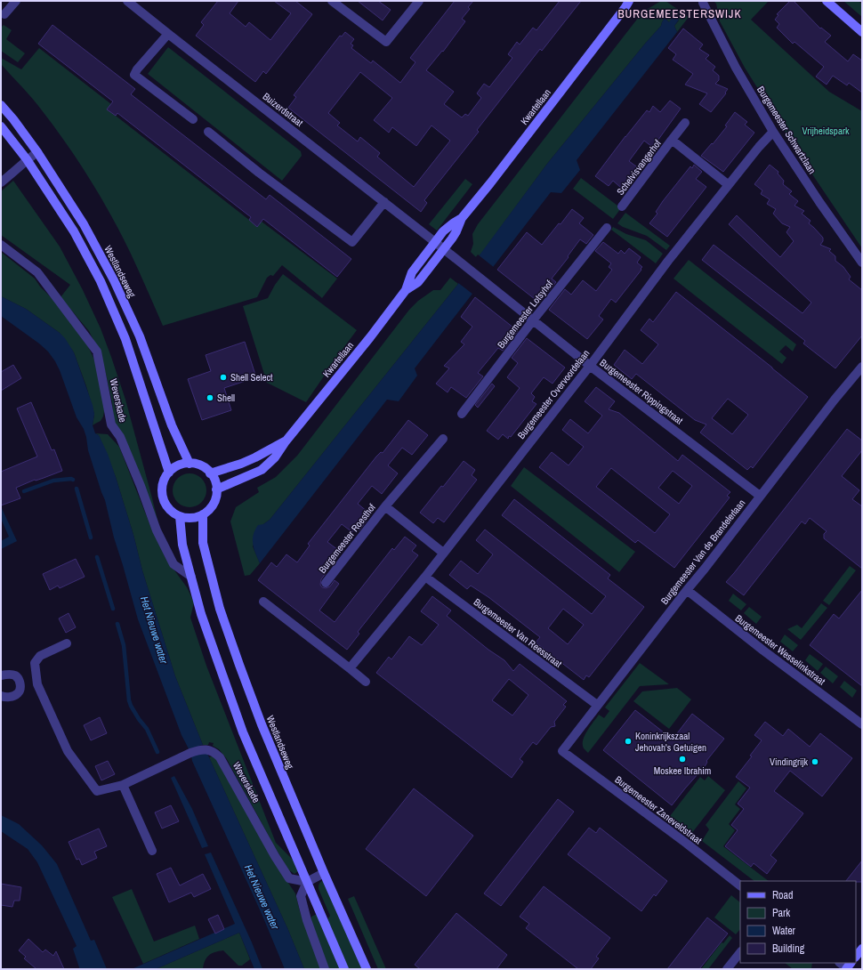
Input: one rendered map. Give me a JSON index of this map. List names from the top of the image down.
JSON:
{
  "streets": {
    "main road": ["Kwartellaan", "Westlandseweg"],
    "street": [
      "Buizerdstraat",
      "Burgemeester Schwartzlaan",
      "Schelvisvangerhof",
      "Burgemeester Lotsyhof",
      "Burgemeester Rippingstraat",
      "Burgemeester Overvoordelaan",
      "Weverskade",
      "Burgemeester Roesthof",
      "Burgemeester Van de Brandelerlaan",
      "Burgemeester Van Reesstraat",
      "Burgemeester Wesselinkstraat",
      "Burgemeester Zaneveldstraat"
    ]
  },
  "crossings": [
    ["Kwartellaan", "Buizerdstraat"],
    ["Kwartellaan", "Westlandseweg"],
    ["Kwartellaan", "Burgemeester Rippingstraat"],
    ["Buizerdstraat", "Burgemeester Rippingstraat"],
    ["Burgemeester Schwartzlaan", "Burgemeester Overvoordelaan"],
    ["Schelvisvangerhof", "Burgemeester Overvoordelaan"],
    ["Burgemeester Lotsyhof", "Burgemeester Rippingstraat"],
    ["Burgemeester Rippingstraat", "Burgemeester Overvoordelaan"],
    ["Burgemeester Rippingstraat", "Burgemeester Van de Brandelerlaan"],
    ["Burgemeester Overvoordelaan", "Burgemeester Roesthof"],
    ["Burgemeester Overvoordelaan", "Burgemeester Van Reesstraat"],
    ["Burgemeester Van de Brandelerlaan", "Burgemeester Van Reesstraat"],
    ["Burgemeester Van de Brandelerlaan", "Burgemeester Wesselinkstraat"],
    ["Burgemeester Van de Brandelerlaan", "Burgemeester Zaneveldstraat"]
  ],
  "districts": ["BURGEMEESTERSWIJK"],
  "water": ["Het Nieuwe water"],
  "parks": ["Vrijheidspark"],
  "places": [
    "Shell Select",
    "Shell",
    "Koninkrijkszaal Jehovah's Getuigen",
    "Moskee Ibrahim",
    "Vindingrijk"
  ],
  "legend": [
    "Road",
    "Park",
    "Water",
    "Building"
  ]
}
